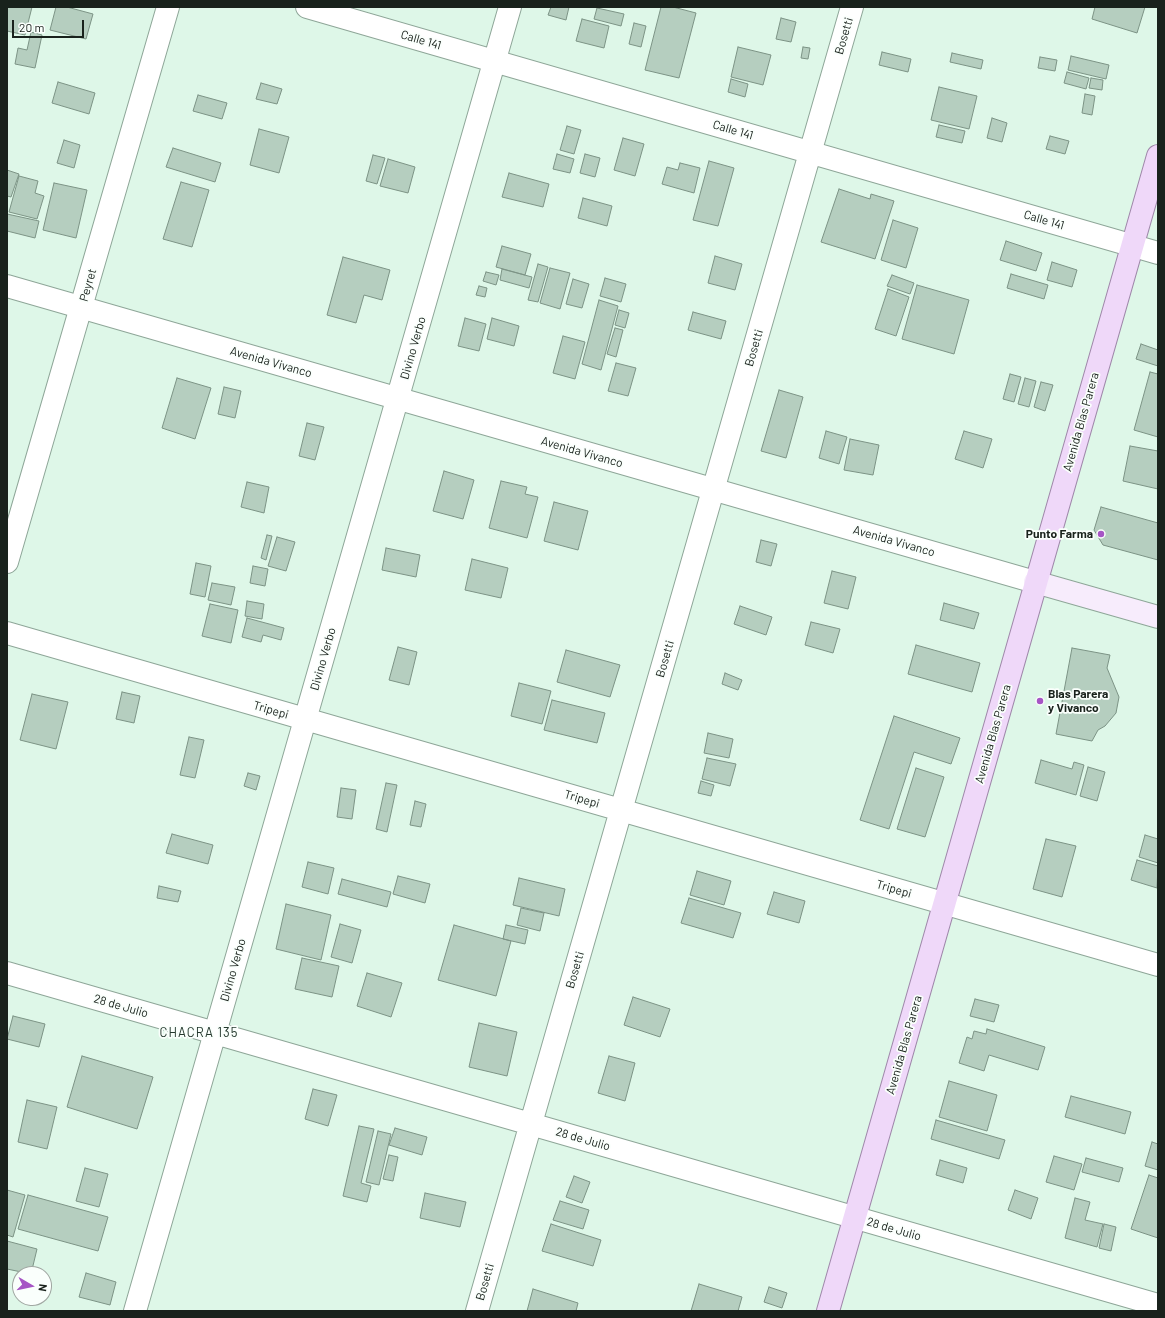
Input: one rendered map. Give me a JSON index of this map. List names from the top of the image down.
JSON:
{
  "streets": {
    "main road": ["Avenida Vivanco", "Avenida Blas Parera"],
    "street": [
      "Bosetti",
      "Calle 141",
      "Peyret",
      "Divino Verbo",
      "Tripepi",
      "28 de Julio"
    ]
  },
  "crossings": [
    ["Bosetti", "Calle 141"],
    ["Bosetti", "Avenida Vivanco"],
    ["Bosetti", "Tripepi"],
    ["Bosetti", "28 de Julio"],
    ["Calle 141", "Divino Verbo"],
    ["Calle 141", "Avenida Blas Parera"],
    ["Peyret", "Avenida Vivanco"],
    ["Divino Verbo", "Avenida Vivanco"],
    ["Divino Verbo", "Tripepi"],
    ["Divino Verbo", "28 de Julio"],
    ["Avenida Vivanco", "Avenida Blas Parera"],
    ["Avenida Blas Parera", "Tripepi"],
    ["Avenida Blas Parera", "28 de Julio"]
  ],
  "districts": ["CHACRA 135"],
  "places": ["Punto Farma", "Blas Parera y Vivanco"],
  "scale_bar": "20 m",
  "north": "right"
}
